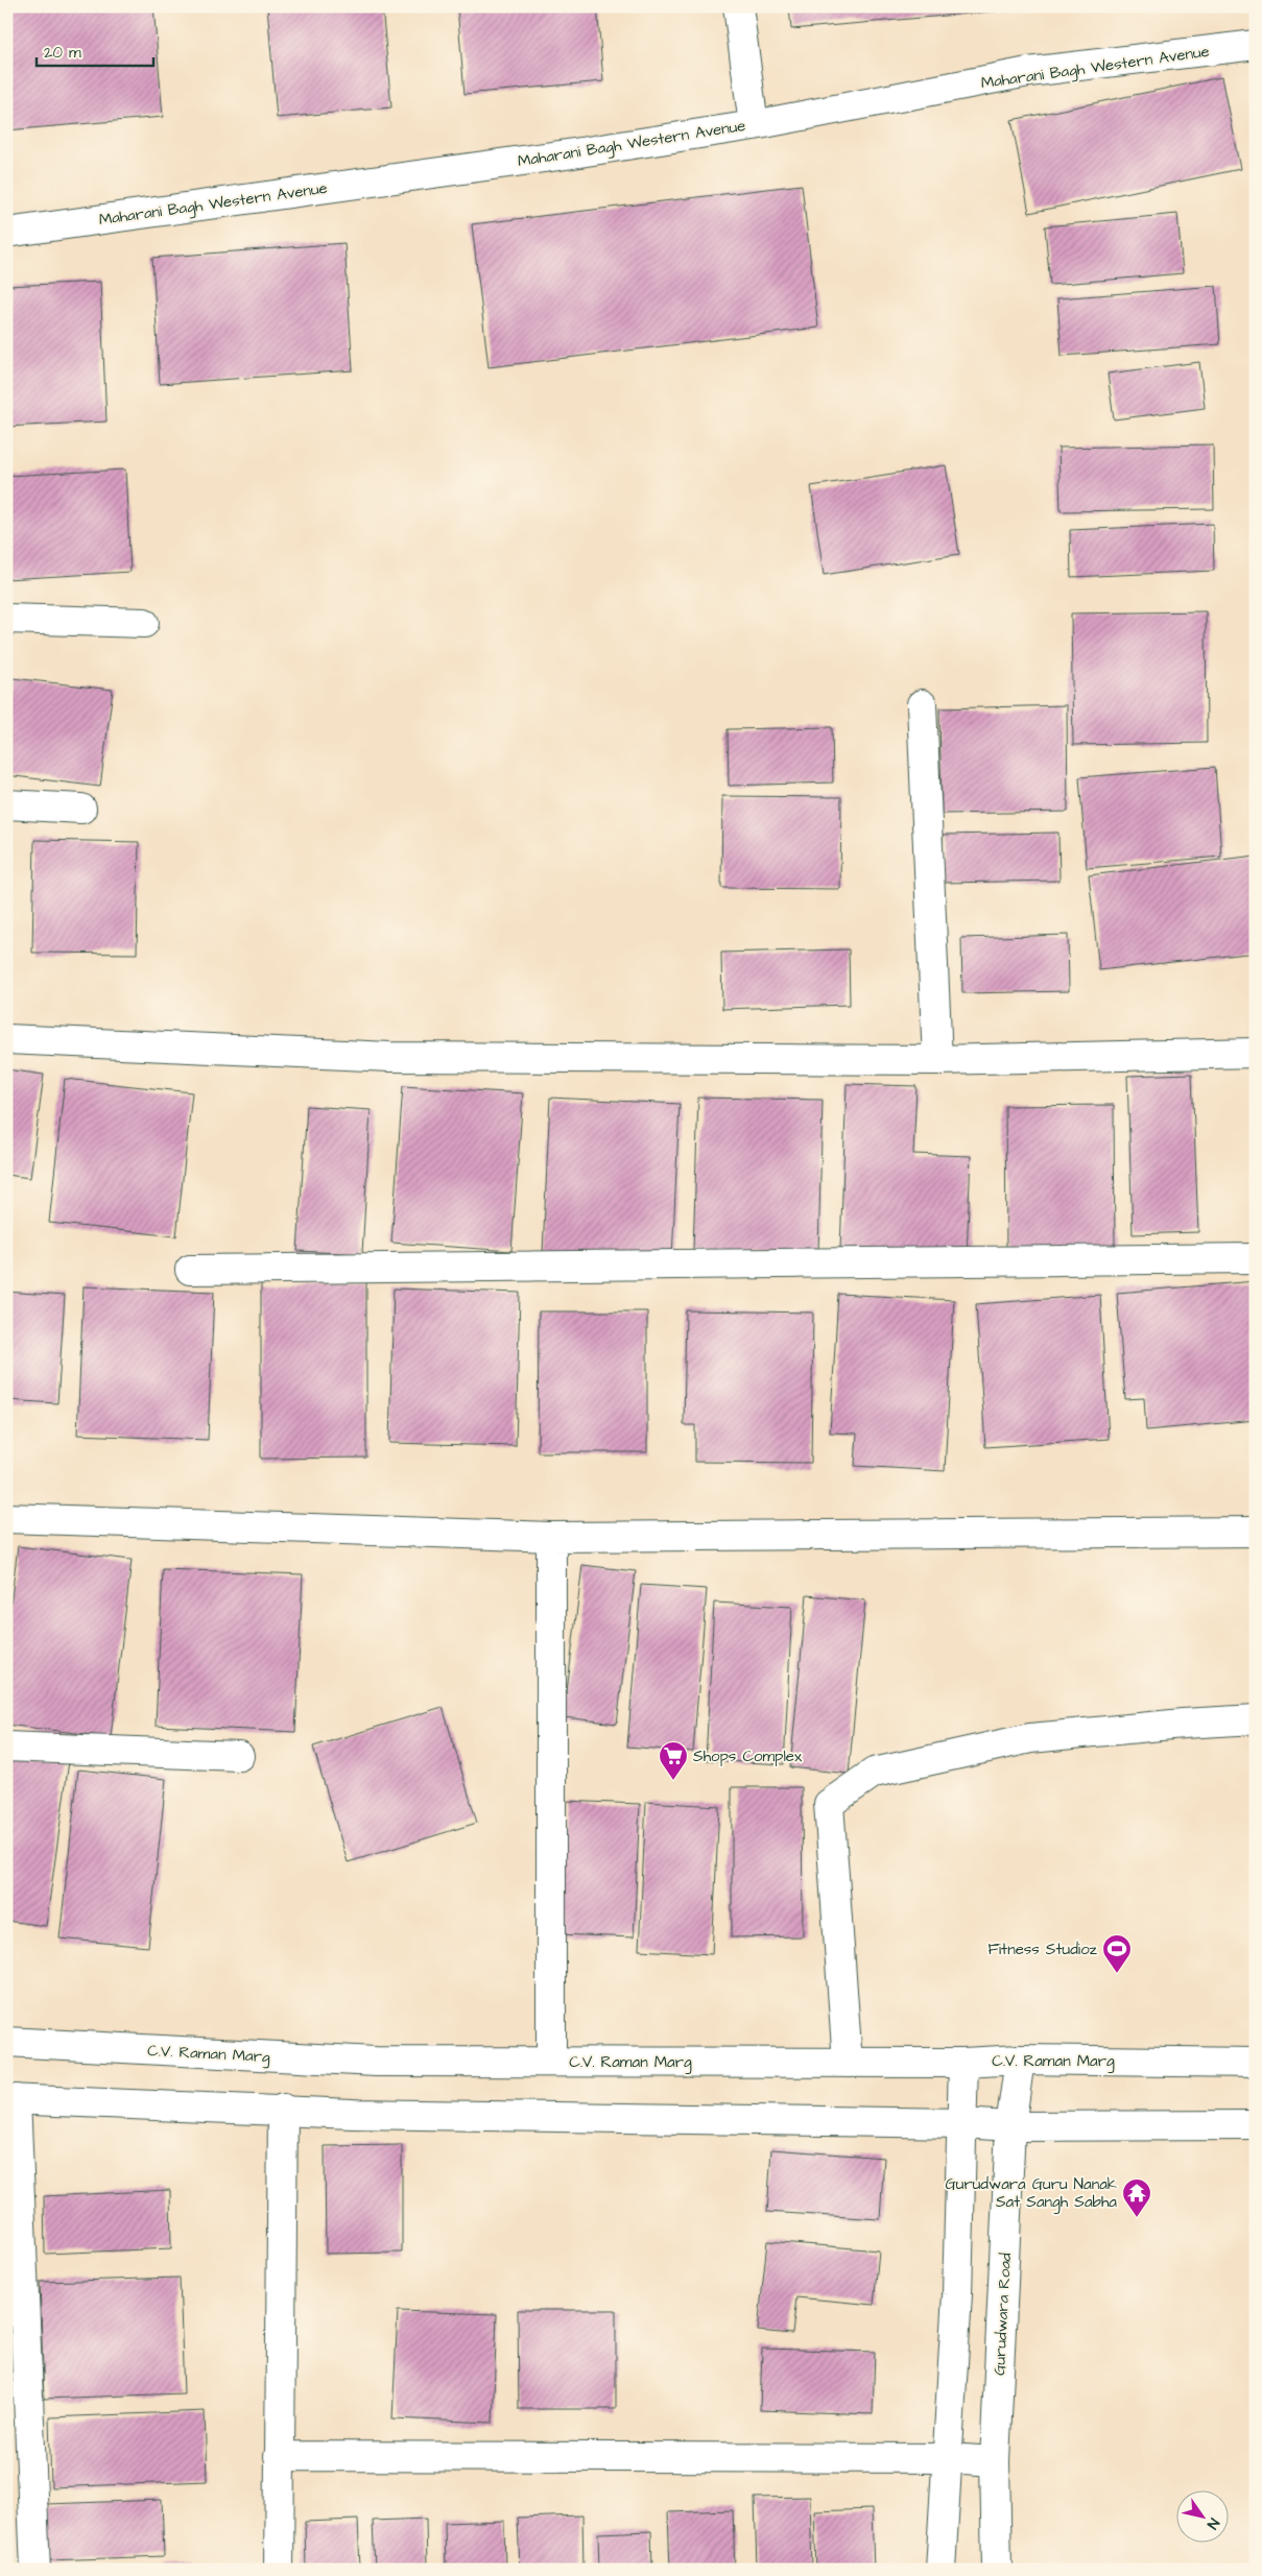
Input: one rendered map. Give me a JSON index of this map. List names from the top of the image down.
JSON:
{
  "streets": {
    "street": ["Maharani Bagh Western Avenue", "C.V. Raman Marg", "Gurudwara Road"]
  },
  "crossings": [
    ["C.V. Raman Marg", "Gurudwara Road"]
  ],
  "places": {
    "supermarket": ["Shops Complex"],
    "sports": ["Fitness Studioz"],
    "temple": ["Gurudwara Guru Nanak Sat Sangh Sabha"]
  },
  "scale_bar": "20 m",
  "north": "bottom right"
}
